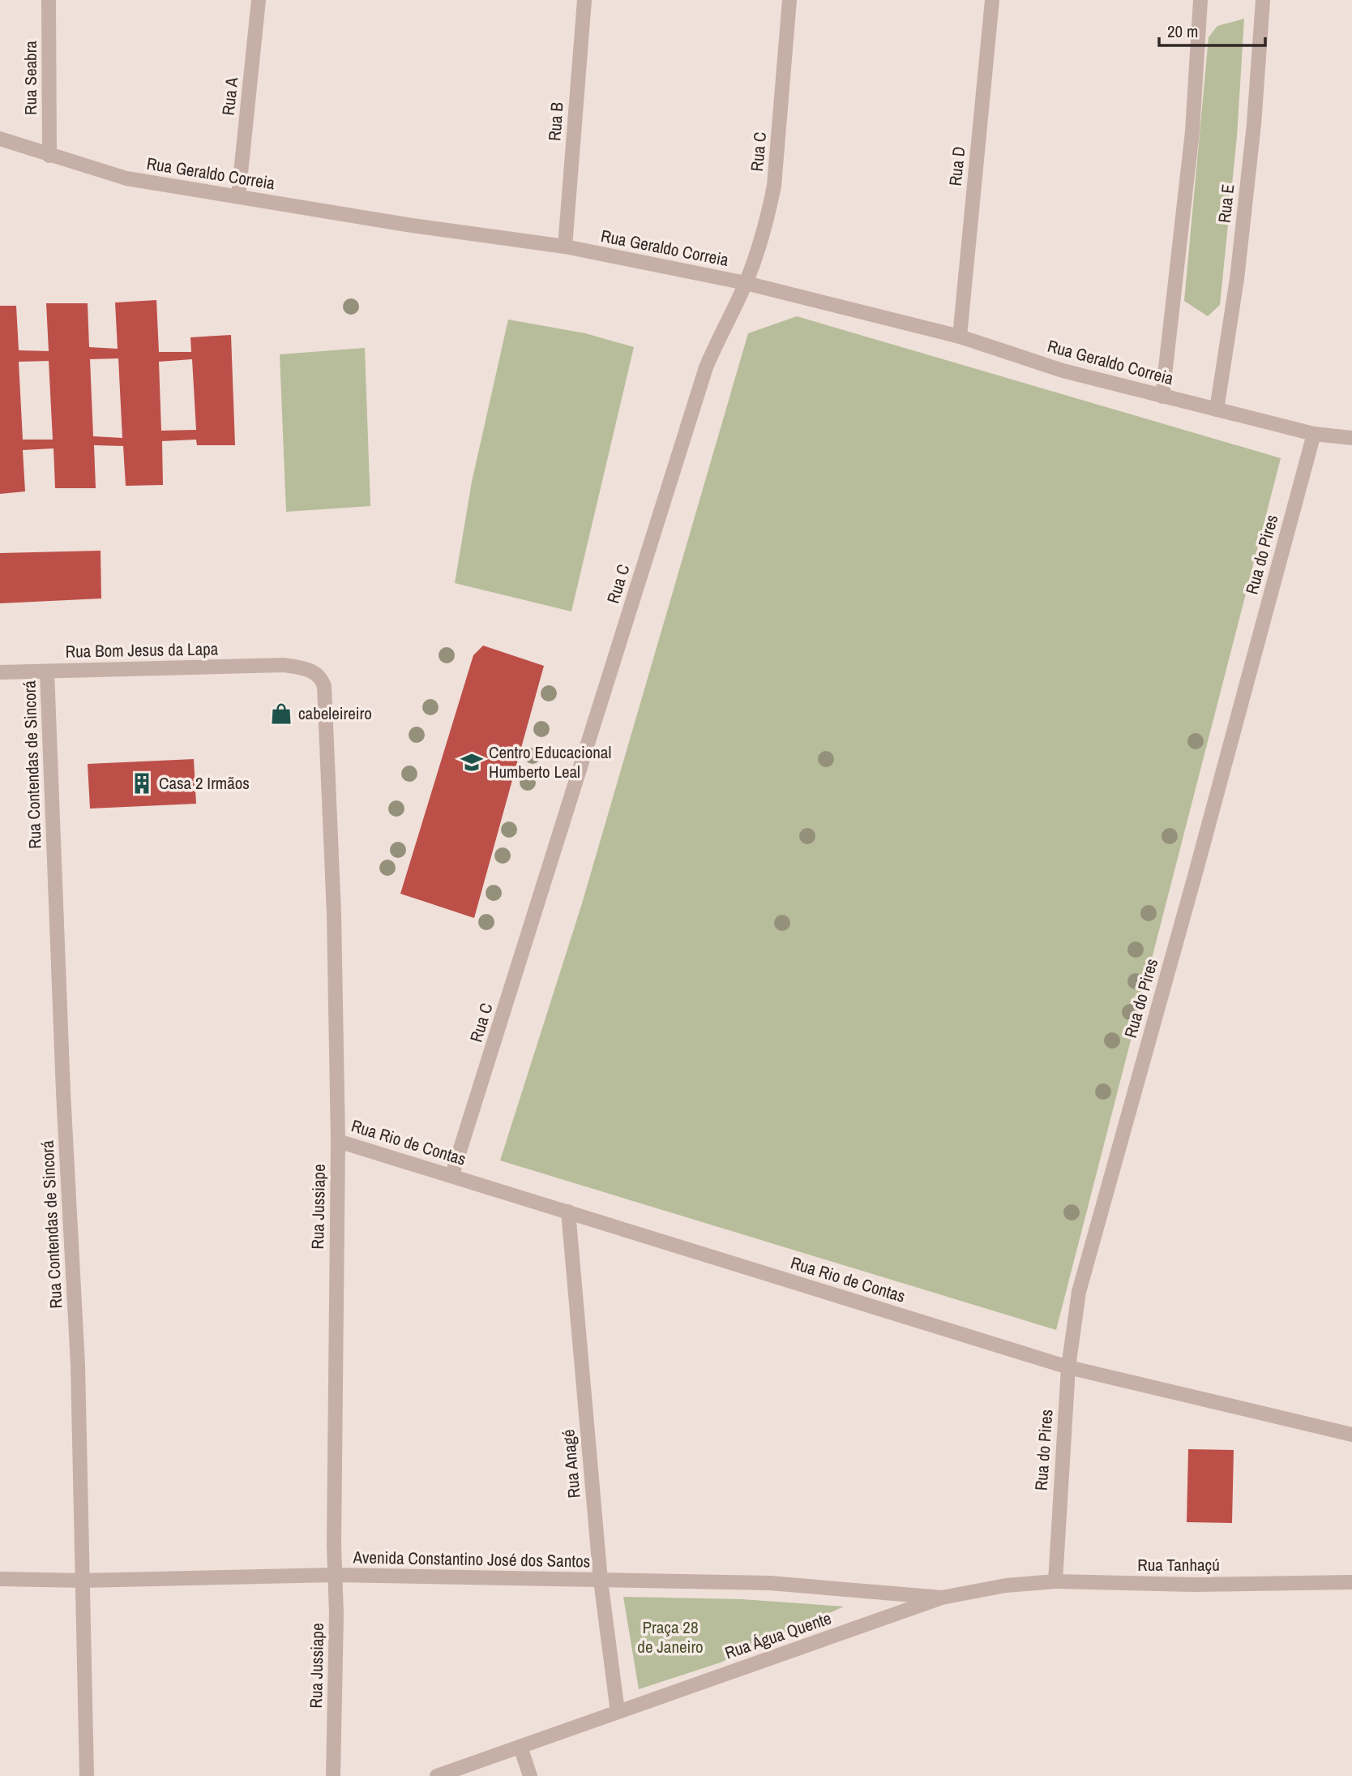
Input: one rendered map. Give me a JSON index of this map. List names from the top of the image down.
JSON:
{
  "streets": {
    "street": [
      "Rua Seabra",
      "Rua A",
      "Rua B",
      "Rua C",
      "Rua D",
      "Rua Geraldo Correia",
      "Rua E",
      "Rua do Pires",
      "Rua Bom Jesus da Lapa",
      "Rua Contendas de Sincorá",
      "Rua Rio de Contas",
      "Rua Jussiape",
      "Rua Anagé",
      "Avenida Constantino José dos Santos",
      "Rua Tanhaçú",
      "Rua Água Quente"
    ]
  },
  "crossings": [
    ["Rua Seabra", "Rua Geraldo Correia"],
    ["Rua A", "Rua Geraldo Correia"],
    ["Rua B", "Rua Geraldo Correia"],
    ["Rua C", "Rua Geraldo Correia"],
    ["Rua C", "Rua Rio de Contas"],
    ["Rua D", "Rua Geraldo Correia"],
    ["Rua Geraldo Correia", "Rua E"],
    ["Rua Geraldo Correia", "Rua do Pires"],
    ["Rua do Pires", "Rua Rio de Contas"],
    ["Rua do Pires", "Rua Tanhaçú"],
    ["Rua Bom Jesus da Lapa", "Rua Contendas de Sincorá"],
    ["Rua Bom Jesus da Lapa", "Rua Jussiape"],
    ["Rua Contendas de Sincorá", "Avenida Constantino José dos Santos"],
    ["Rua Rio de Contas", "Rua Jussiape"],
    ["Rua Rio de Contas", "Rua Anagé"],
    ["Rua Jussiape", "Avenida Constantino José dos Santos"],
    ["Rua Anagé", "Avenida Constantino José dos Santos"],
    ["Rua Anagé", "Rua Água Quente"],
    ["Avenida Constantino José dos Santos", "Rua Água Quente"],
    ["Rua Tanhaçú", "Rua Água Quente"]
  ],
  "parks": ["Praça 28 de Janeiro"],
  "places": {
    "shop": ["cabeleireiro"],
    "school or university": ["Centro Educacional Humberto Leal"],
    "building": ["Casa 2 Irmãos"]
  },
  "scale_bar": "20 m"
}
